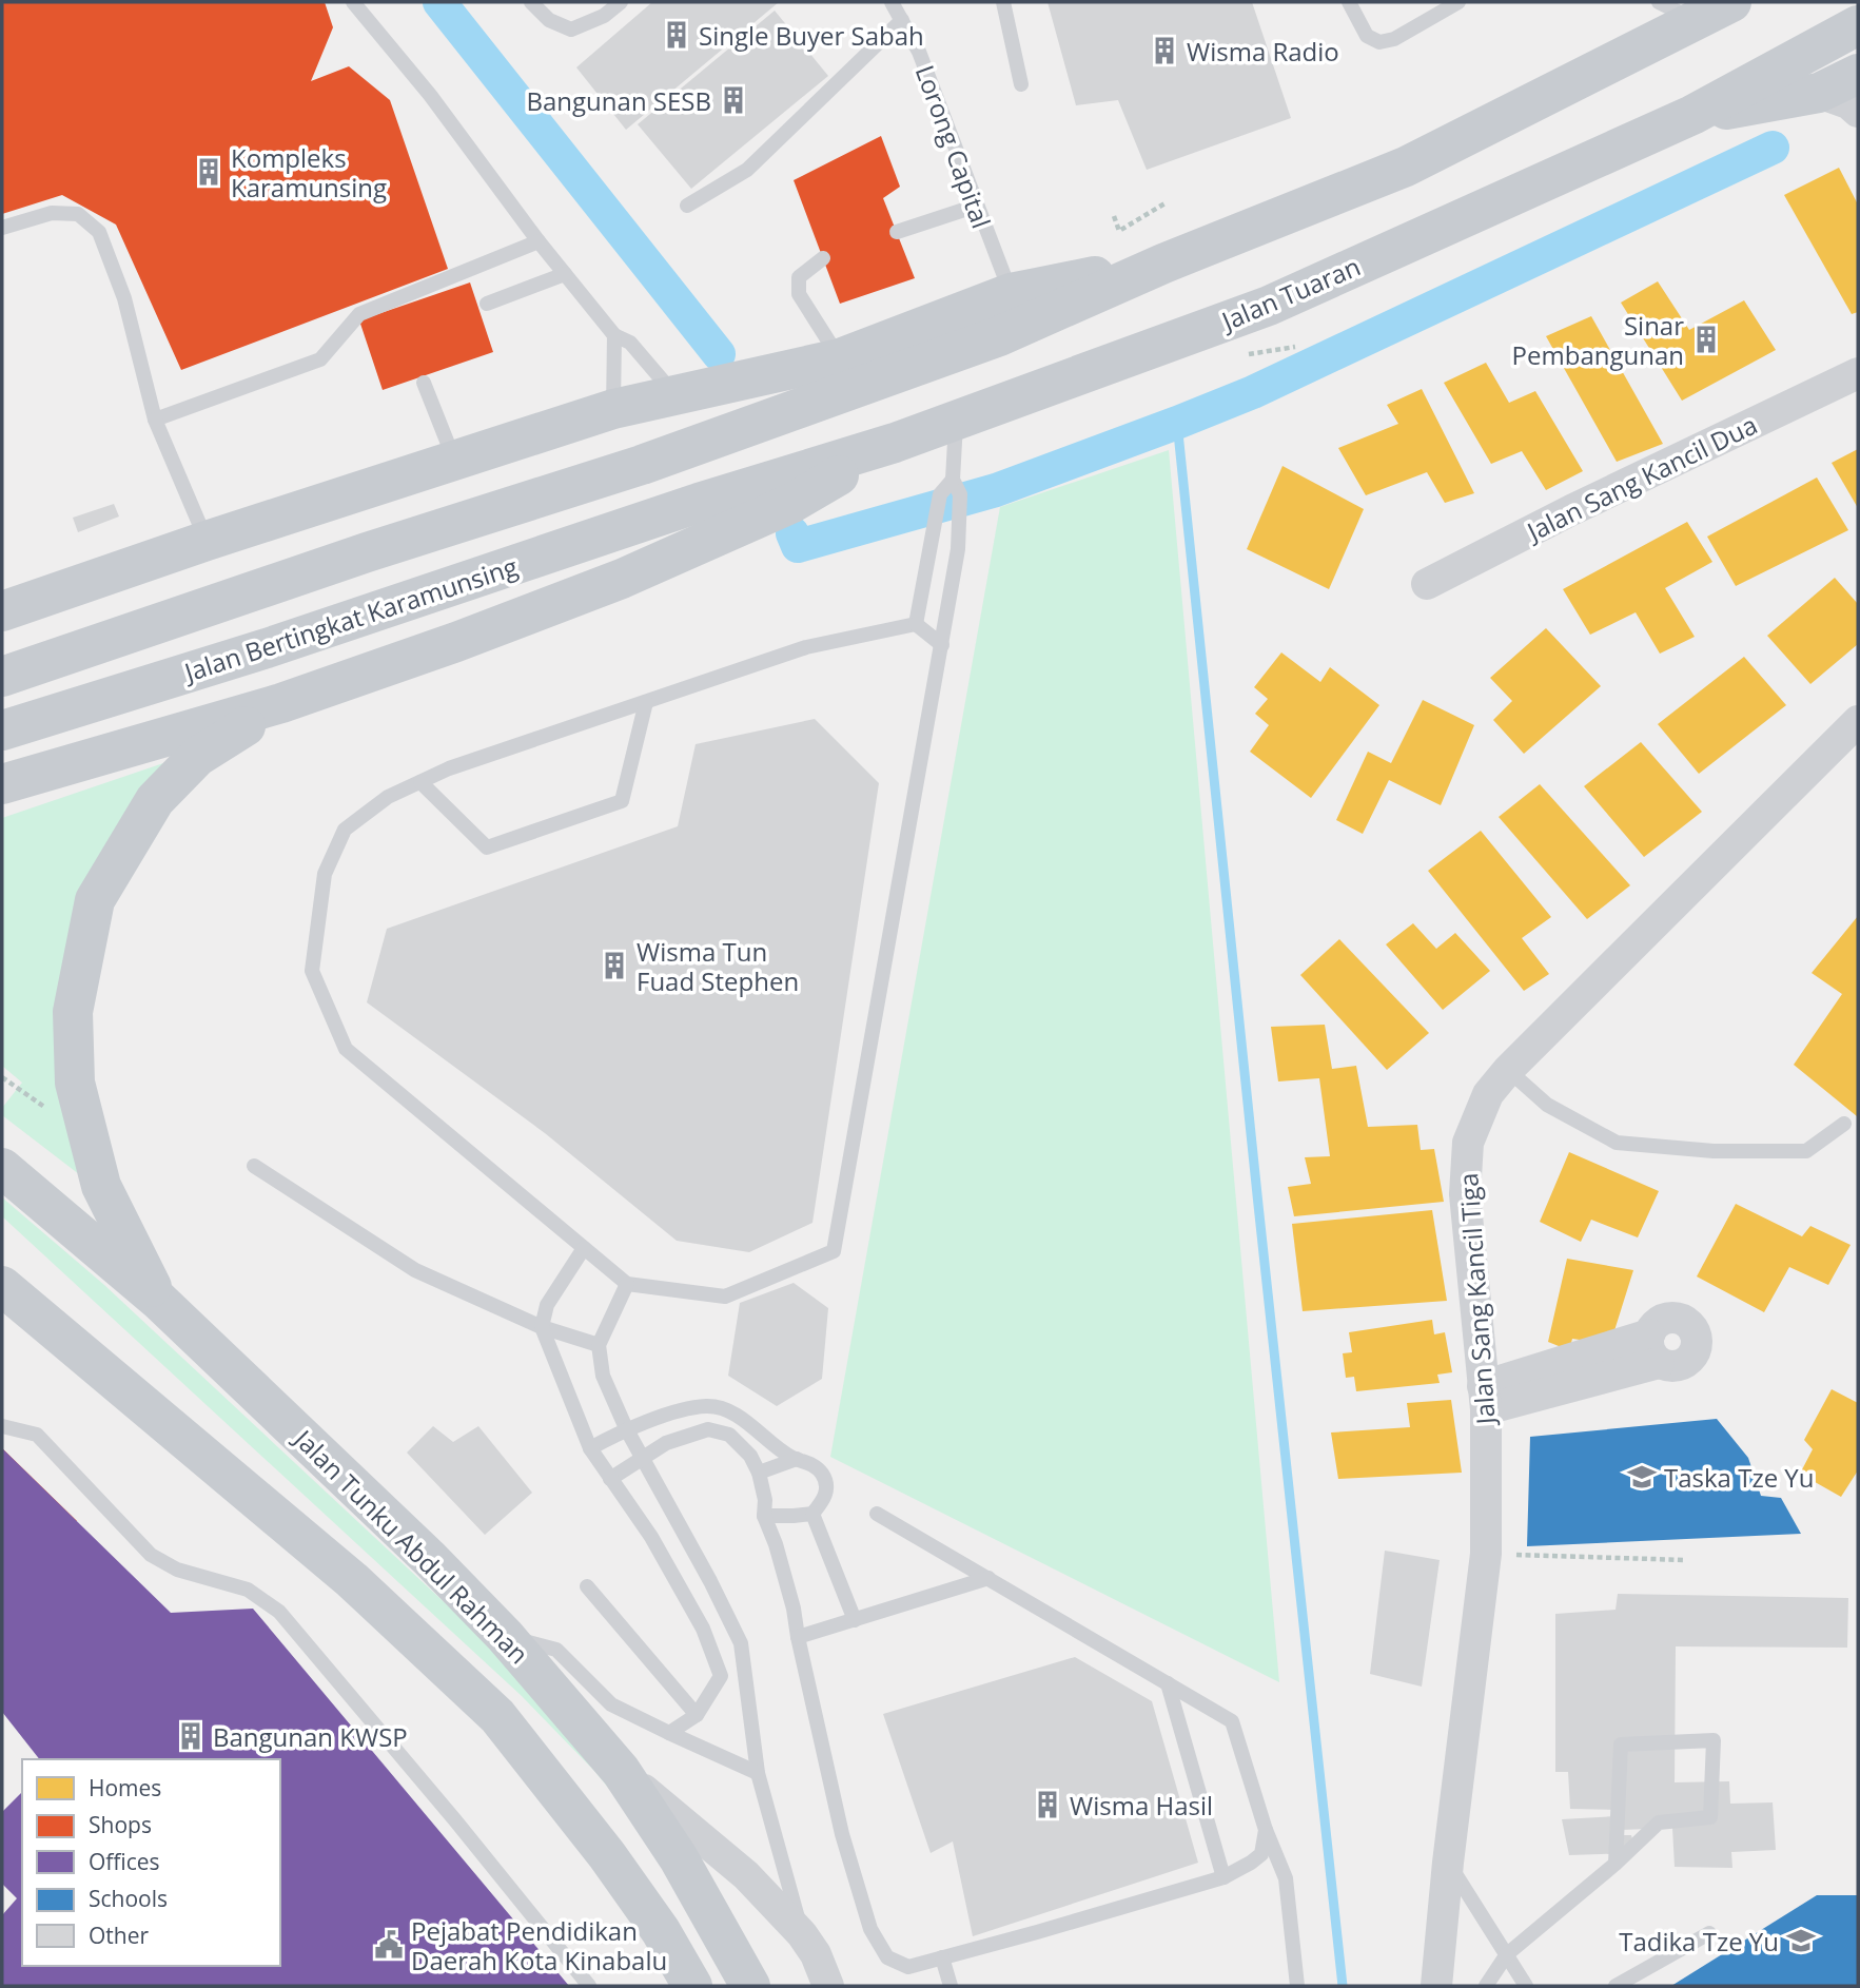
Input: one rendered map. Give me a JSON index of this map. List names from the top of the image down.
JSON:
{
  "streets": {
    "main road": ["Jalan Tuaran", "Jalan Bertingkat Karamunsing", "Jalan Tunku Abdul Rahman"],
    "street": ["Jalan Sang Kancil Dua", "Jalan Sang Kancil Tiga"],
    "lane": ["Lorong Capital"]
  },
  "crossings": [
    ["Jalan Tuaran", "Jalan Bertingkat Karamunsing"]
  ],
  "places": {
    "building": [
      "Single Buyer Sabah",
      "Wisma Radio",
      "Bangunan SESB",
      "Kompleks Karamunsing",
      "Sinar Pembangunan",
      "Wisma Tun Fuad Stephen",
      "Bangunan KWSP",
      "Wisma Hasil"
    ],
    "school or university": ["Taska Tze Yu", "Tadika Tze Yu"],
    "public building": ["Pejabat Pendidikan Daerah Kota Kinabalu"]
  },
  "legend": [
    "Homes",
    "Shops",
    "Offices",
    "Schools",
    "Other"
  ]
}
